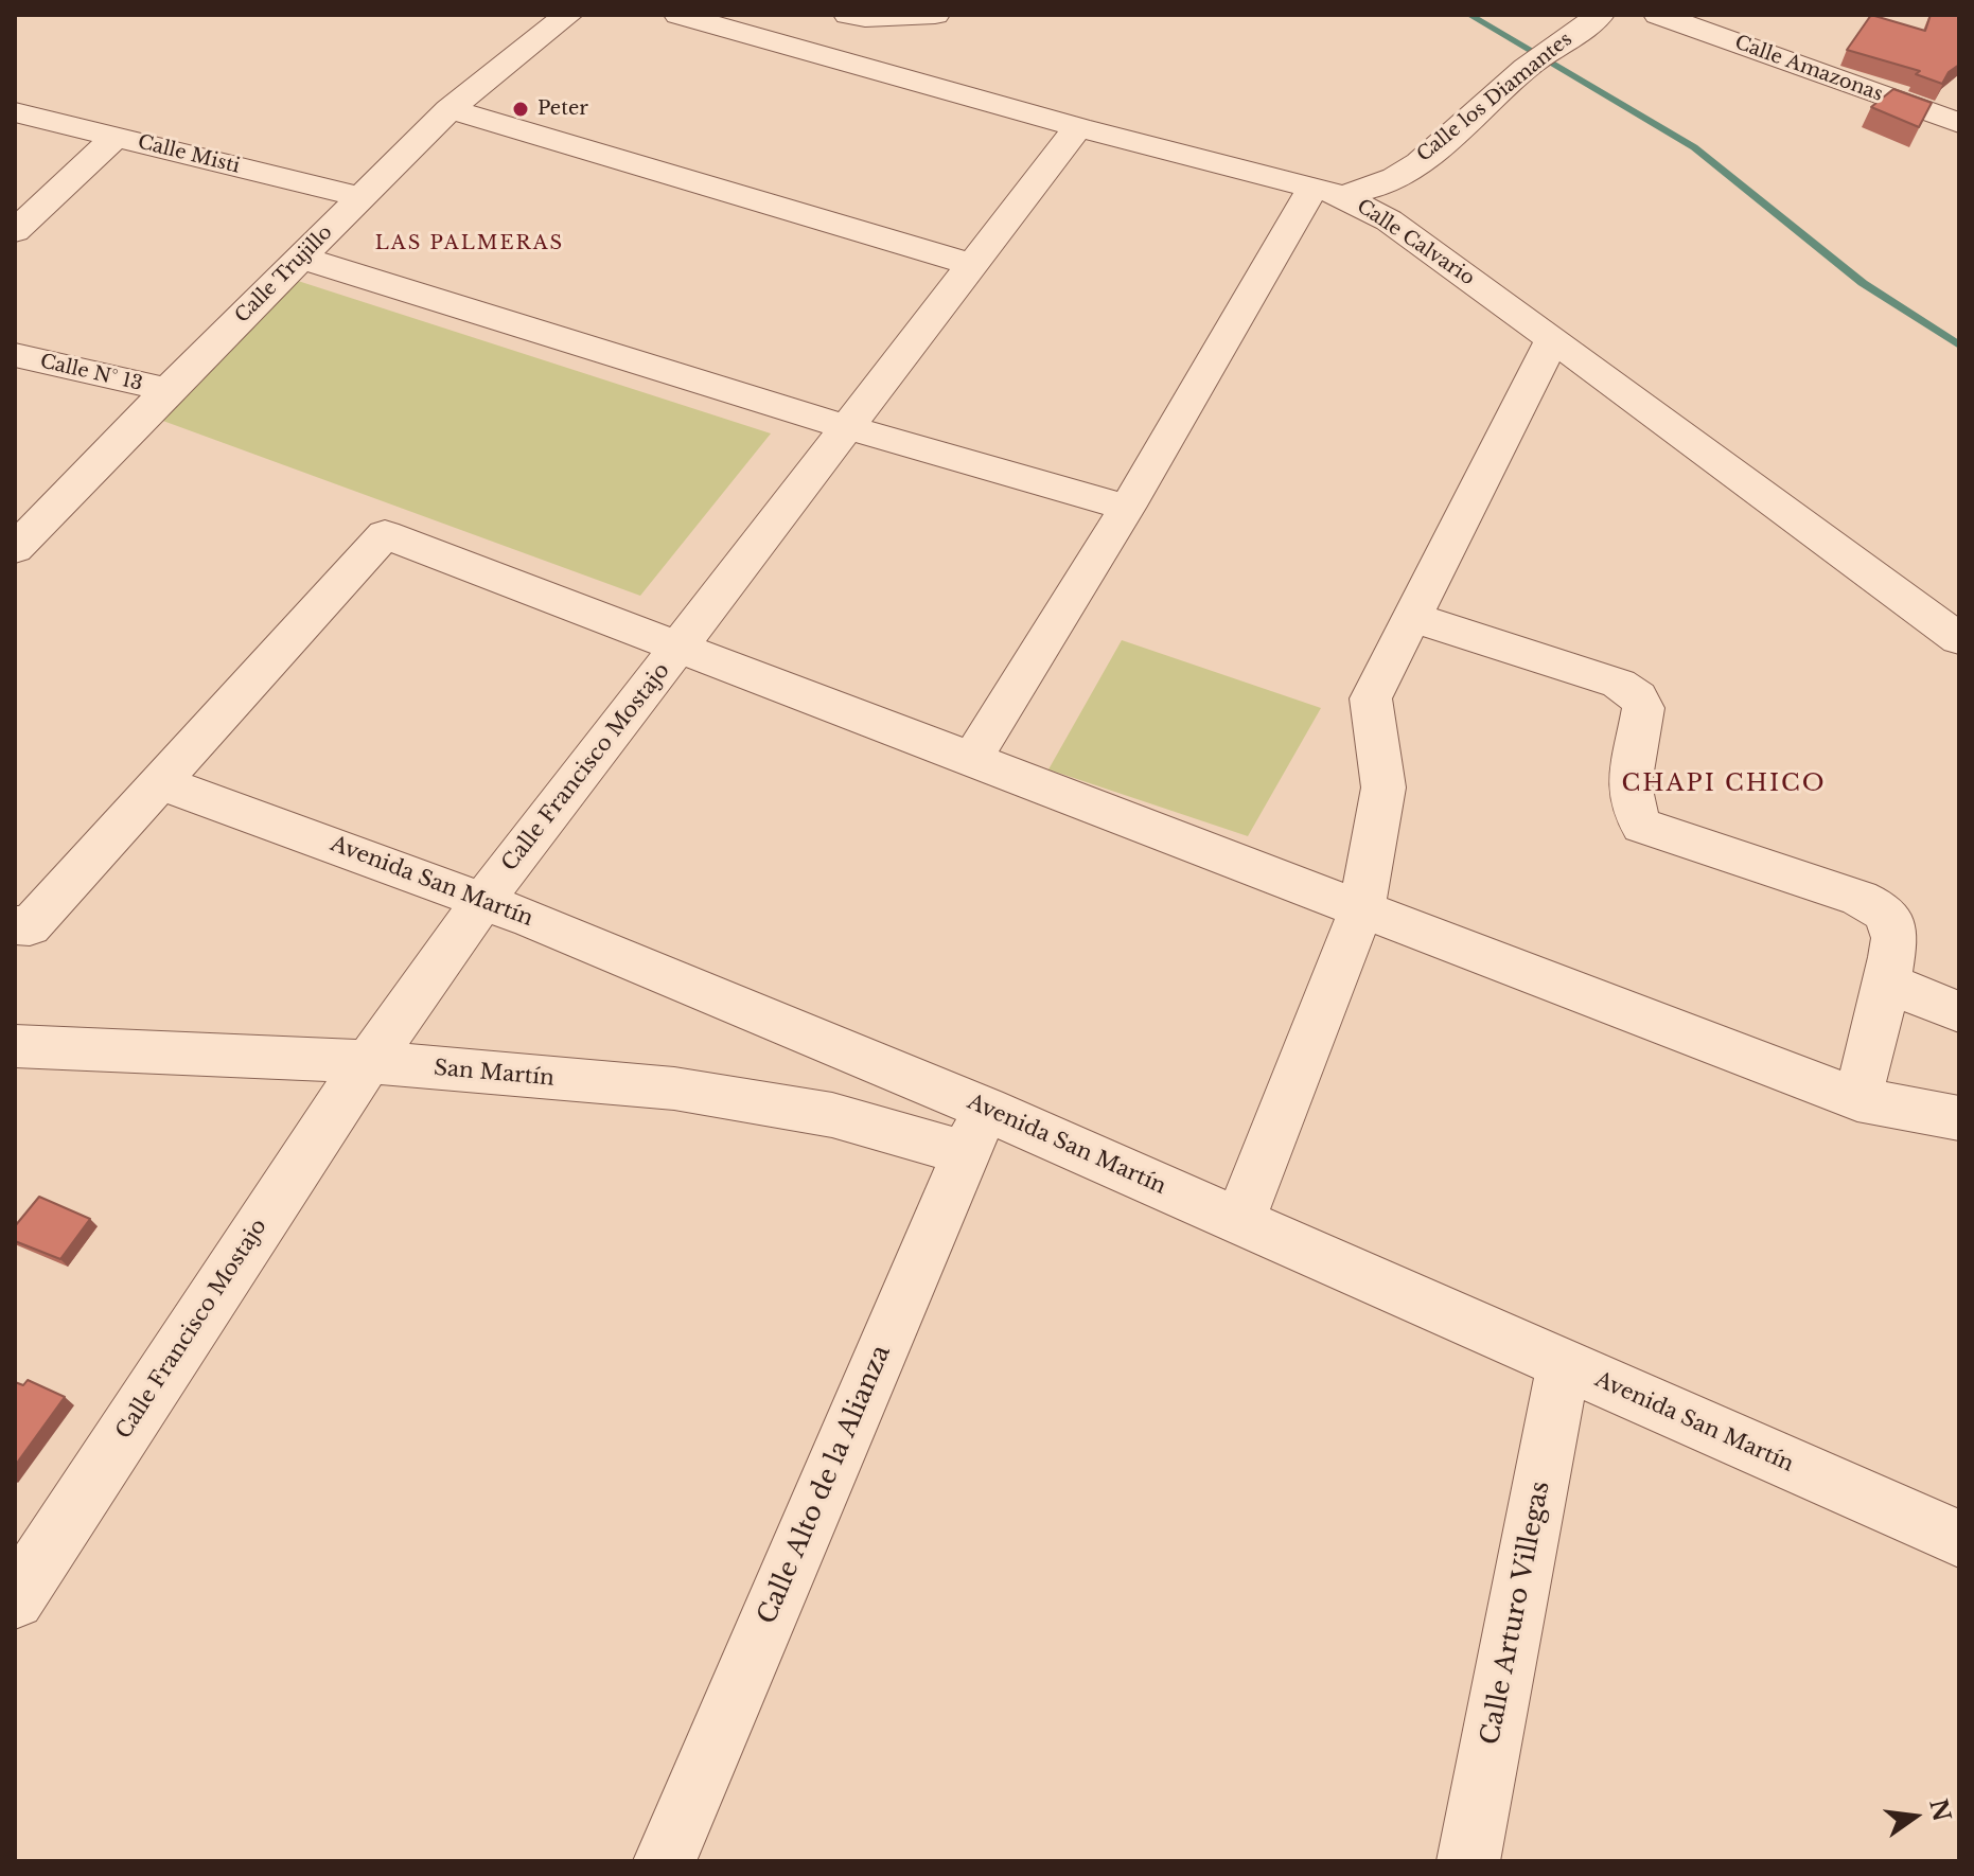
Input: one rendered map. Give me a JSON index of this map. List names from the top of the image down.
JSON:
{
  "streets": {
    "street": [
      "Calle Amazonas",
      "Calle los Diamantes",
      "Calle Misti",
      "Calle Calvario",
      "Calle Trujillo",
      "Calle N° 13",
      "Calle Francisco Mostajo",
      "Avenida San Martín",
      "San Martín",
      "Calle Alto de la Alianza",
      "Calle Arturo Villegas"
    ]
  },
  "crossings": [
    ["Calle los Diamantes", "Calle Calvario"],
    ["Calle Misti", "Calle Trujillo"],
    ["Calle Calvario", "Calle Francisco Mostajo"],
    ["Calle Trujillo", "Calle N° 13"],
    ["Calle Francisco Mostajo", "Avenida San Martín"],
    ["Calle Francisco Mostajo", "San Martín"],
    ["Avenida San Martín", "San Martín"],
    ["Avenida San Martín", "Calle Alto de la Alianza"],
    ["Avenida San Martín", "Calle Arturo Villegas"],
    ["San Martín", "Calle Alto de la Alianza"]
  ],
  "districts": ["LAS PALMERAS", "CHAPI CHICO"],
  "places": ["Peter"],
  "north": "right"
}
